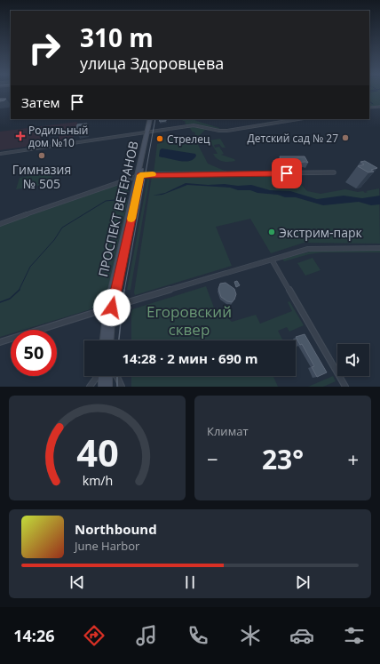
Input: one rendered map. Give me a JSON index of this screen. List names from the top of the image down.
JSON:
{
  "streets": {
    "main road": ["ПРОСПЕКТ ВЕТЕРАНОВ"]
  },
  "parks": ["Егоровский сквер"],
  "places": {
    "health": ["Родильный дом №10"],
    "other": [
      "Детский сад № 27",
      "Стрелец",
      "Гимназия № 505",
      "Экстрим-парк"
    ]
  },
  "page": {
    "turn": ["310 m", "улица Здоровцева"],
    "then": "Затем",
    "limit": "50",
    "trip": "14:28 · 2 мин · 690 m",
    "tile": "Климат",
    "heat": ["−", "23°", "+"],
    "song": ["Northbound", "June Harbor"],
    "tabs": "14:26",
    "gauge": ["40", "km/h"]
  }
}
